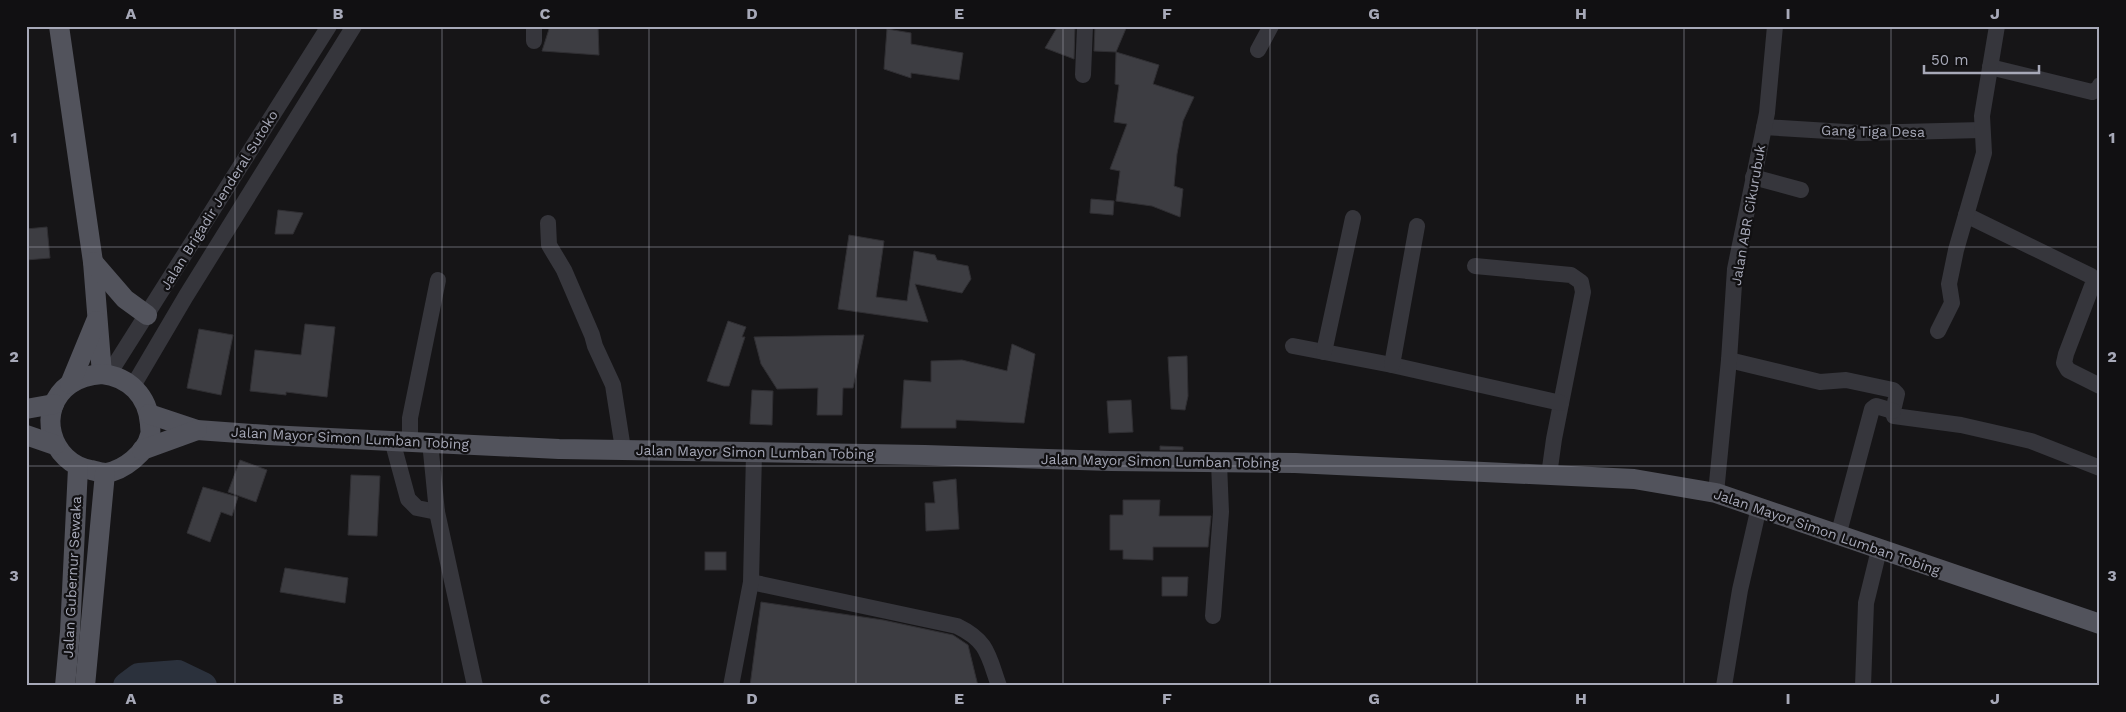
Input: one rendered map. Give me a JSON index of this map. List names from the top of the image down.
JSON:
{
  "streets": {
    "main road": ["Jalan Mayor Simon Lumban Tobing", "Jalan Gubernur Sewaka"],
    "street": ["Gang Tiga Desa", "Jalan Brigadir Jenderal Sutoko", "Jalan ABR Cikurubuk"]
  },
  "crossings": [
    ["Gang Tiga Desa", "Jalan ABR Cikurubuk"],
    ["Jalan Brigadir Jenderal Sutoko", "Jalan Mayor Simon Lumban Tobing"],
    ["Jalan Brigadir Jenderal Sutoko", "Jalan Gubernur Sewaka"],
    ["Jalan ABR Cikurubuk", "Jalan Mayor Simon Lumban Tobing"],
    ["Jalan Mayor Simon Lumban Tobing", "Jalan Gubernur Sewaka"]
  ],
  "scale_bar": "50 m",
  "grid": {
    "columns": [
      "A",
      "B",
      "C",
      "D",
      "E",
      "F",
      "G",
      "H",
      "I",
      "J"
    ],
    "rows": ["1", "2", "3"]
  }
}
